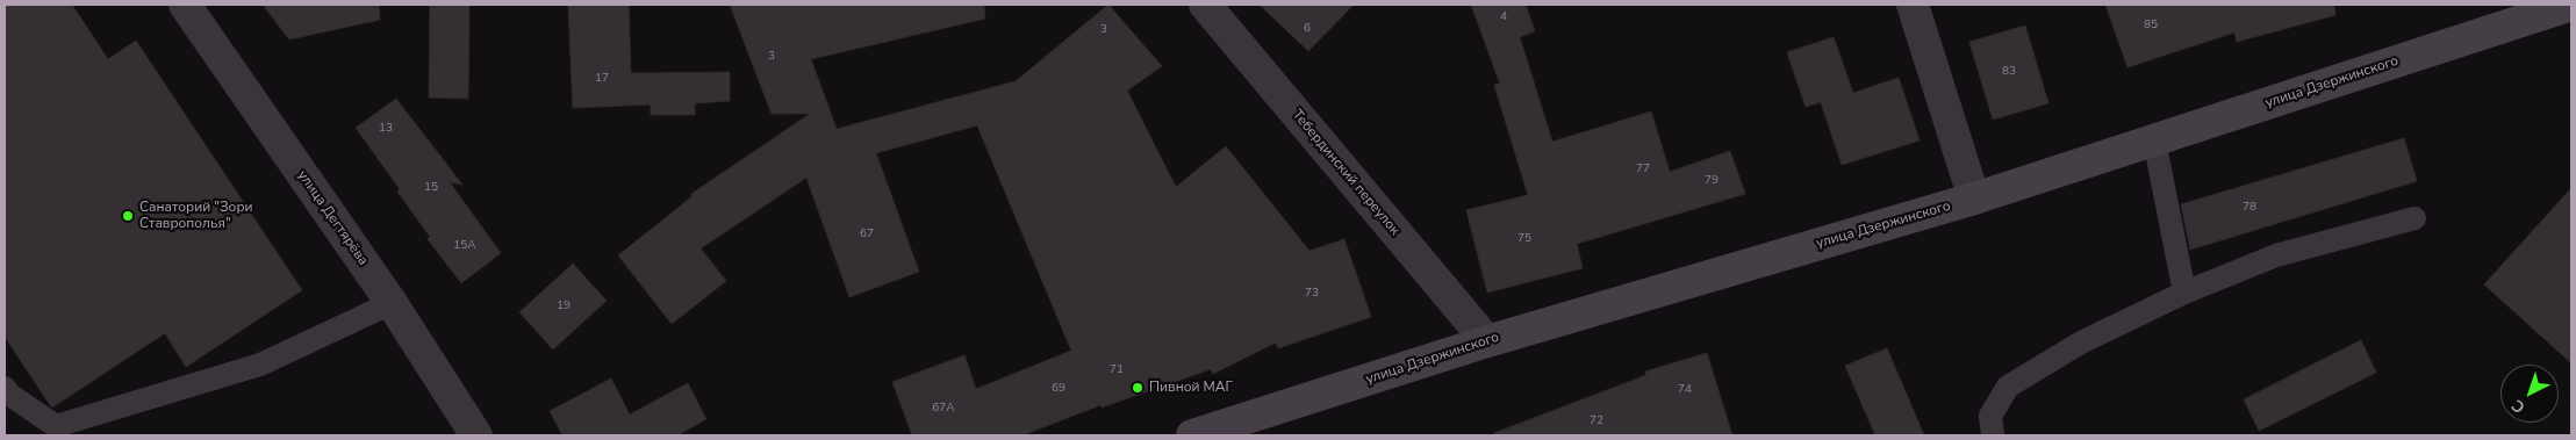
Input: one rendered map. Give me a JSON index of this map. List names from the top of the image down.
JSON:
{
  "streets": {
    "main road": ["улица Дзержинского"],
    "street": ["Тебердинский переулок", "улица Дегтярёва"]
  },
  "crossings": [
    ["улица Дзержинского", "Тебердинский переулок"]
  ],
  "places": ["Санаторий \"Зори Ставрополья\"", "Пивной МАГ"],
  "house_numbers": [
    "4",
    "85",
    "6",
    "3",
    "3",
    "83",
    "17",
    "13",
    "77",
    "79",
    "15",
    "78",
    "67",
    "75",
    "15А",
    "73",
    "19",
    "71",
    "69",
    "74",
    "67А",
    "72"
  ],
  "north": "bottom left"
}
